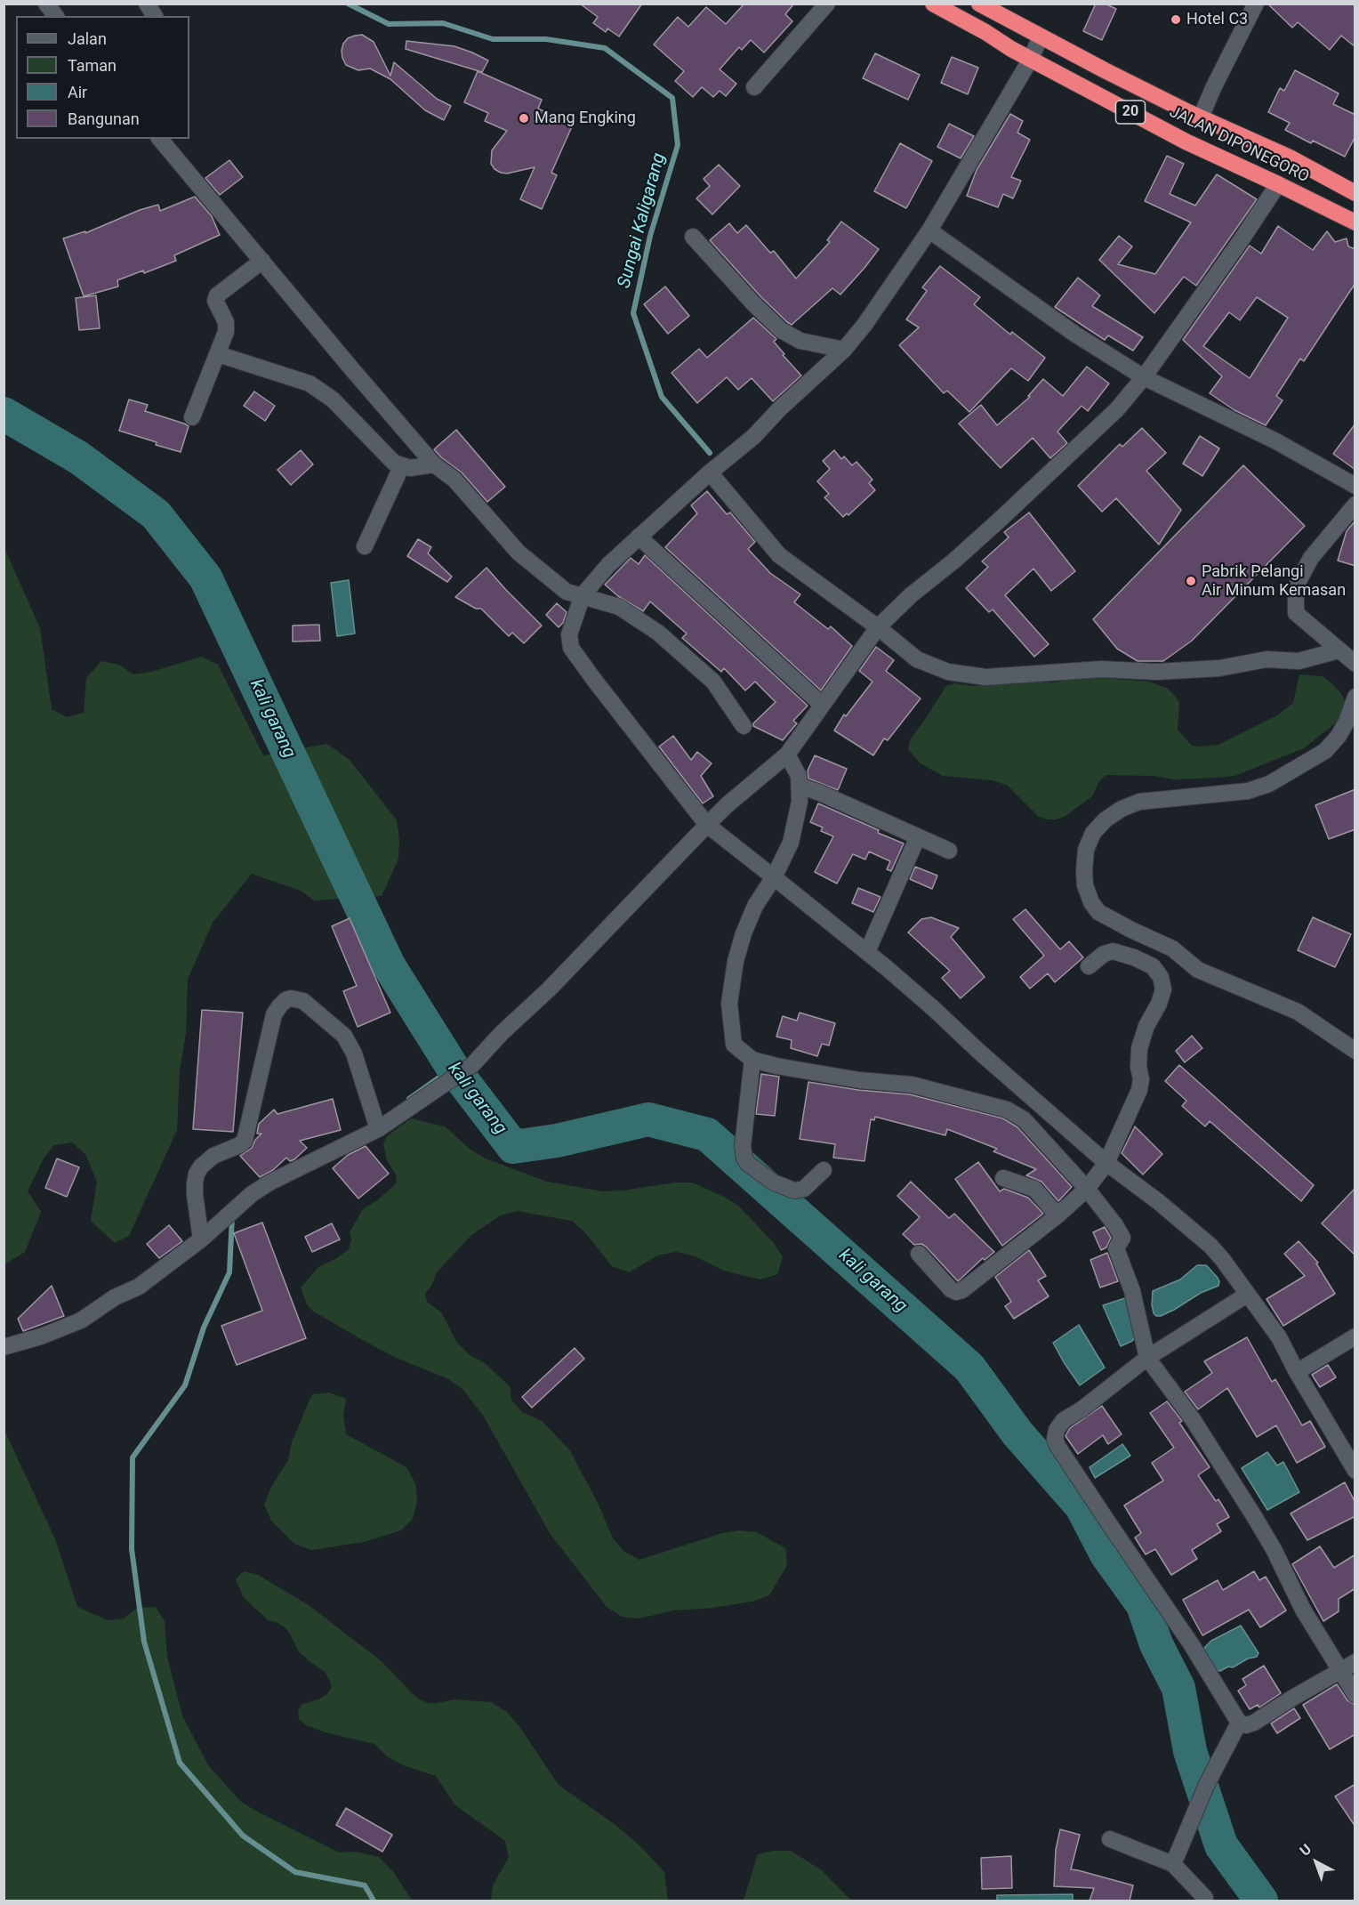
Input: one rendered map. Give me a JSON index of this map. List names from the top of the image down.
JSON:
{
  "streets": {
    "highway": ["20", "JALAN DIPONEGORO"]
  },
  "water": ["Sungai Kaligarang", "kali garang"],
  "places": ["Hotel C3", "Mang Engking", "Pabrik Pelangi Air Minum Kemasan"],
  "legend": [
    "Jalan",
    "Taman",
    "Air",
    "Bangunan"
  ],
  "north": "top left"
}
